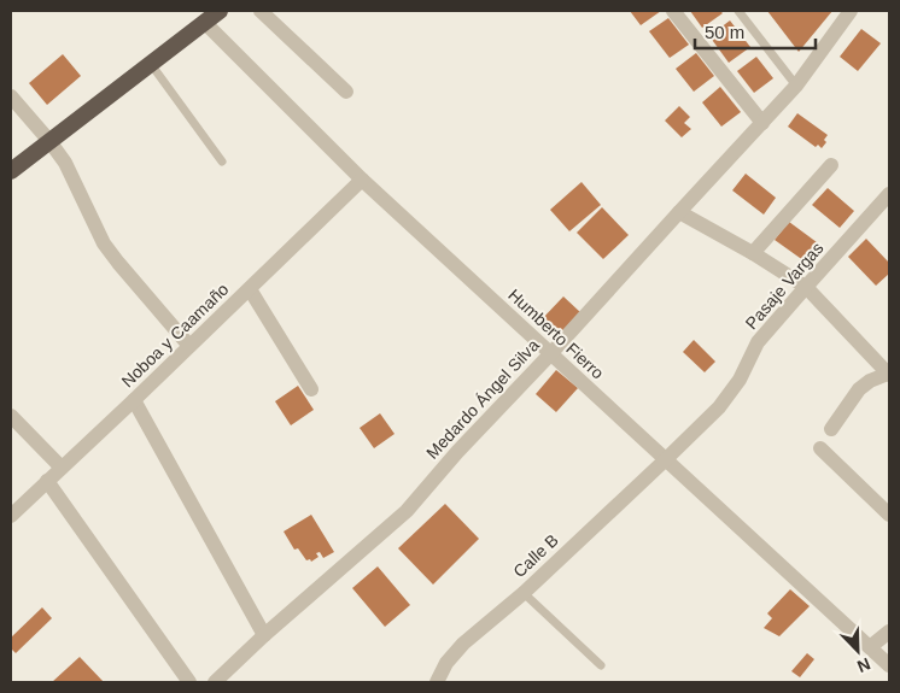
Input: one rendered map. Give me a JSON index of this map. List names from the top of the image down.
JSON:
{
  "streets": {
    "street": [
      "Pasaje Vargas",
      "Humberto Fierro",
      "Noboa y Caamaño",
      "Medardo Ángel Silva",
      "Calle B"
    ]
  },
  "crossings": [
    ["Pasaje Vargas", "Humberto Fierro"],
    ["Pasaje Vargas", "Calle B"],
    ["Humberto Fierro", "Noboa y Caamaño"],
    ["Humberto Fierro", "Medardo Ángel Silva"],
    ["Humberto Fierro", "Calle B"]
  ],
  "scale_bar": "50 m",
  "north": "bottom right"
}
